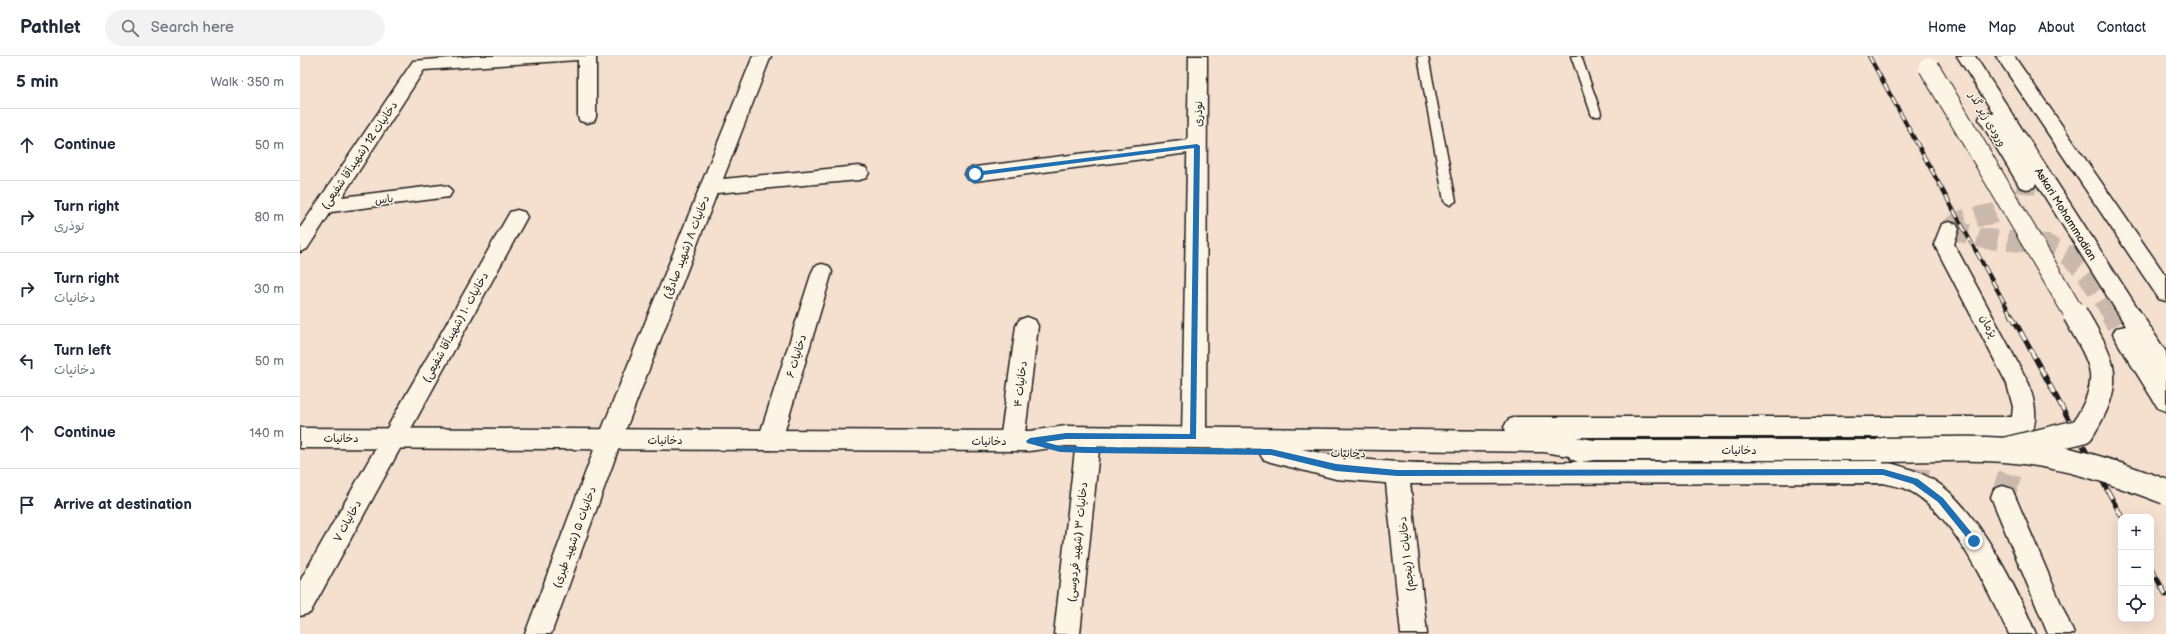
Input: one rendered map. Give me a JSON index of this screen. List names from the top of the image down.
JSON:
{
  "streets": {
    "main road": [
      "نوذری",
      "ورودی زیر گذر",
      "دخانیات 12 (شهیدآقا شفیعی)",
      "یاس",
      "Askari Mohammadian",
      "دخانیات ۸ (شهید صادقی)",
      "پژمان",
      "دخانیات ۱۰ (شهیدآقا شفیعی)",
      "دخانیات ۶",
      "دخانیات ۴",
      "دخانیات",
      "دخانیات ۷",
      "دخانیات ۵ (شهید طبری)",
      "دخانیات ۳ (شهید فردوسی)",
      "دخانیات ۱ (پنجم)"
    ]
  },
  "crossings": [
    ["نوذری", "دخانیات"],
    ["دخانیات 12 (شهیدآقا شفیعی)", "یاس"],
    ["دخانیات ۸ (شهید صادقی)", "دخانیات"],
    ["دخانیات ۸ (شهید صادقی)", "دخانیات ۵ (شهید طبری)"],
    ["پژمان", "دخانیات"],
    ["دخانیات ۱۰ (شهیدآقا شفیعی)", "دخانیات"],
    ["دخانیات ۱۰ (شهیدآقا شفیعی)", "دخانیات ۷"],
    ["دخانیات ۶", "دخانیات"],
    ["دخانیات ۴", "دخانیات"],
    ["دخانیات", "دخانیات ۷"],
    ["دخانیات", "دخانیات ۵ (شهید طبری)"],
    ["دخانیات", "دخانیات ۳ (شهید فردوسی)"]
  ],
  "page": {
    "header": "Pathlet",
    "search": "Search here",
    "nav": [
      "Home",
      "Map",
      "About",
      "Contact"
    ],
    "heading": ["5 min", "Walk · 350 m"],
    "list": [
      ["Continue", "50 m"],
      ["Turn right", "نوذری", "80 m"],
      ["Turn right", "دخانیات", "30 m"],
      ["Turn left", "دخانیات", "50 m"],
      ["Continue", "140 m"],
      "Arrive at destination"
    ],
    "map_buttons": ["+", "−"]
  }
}
